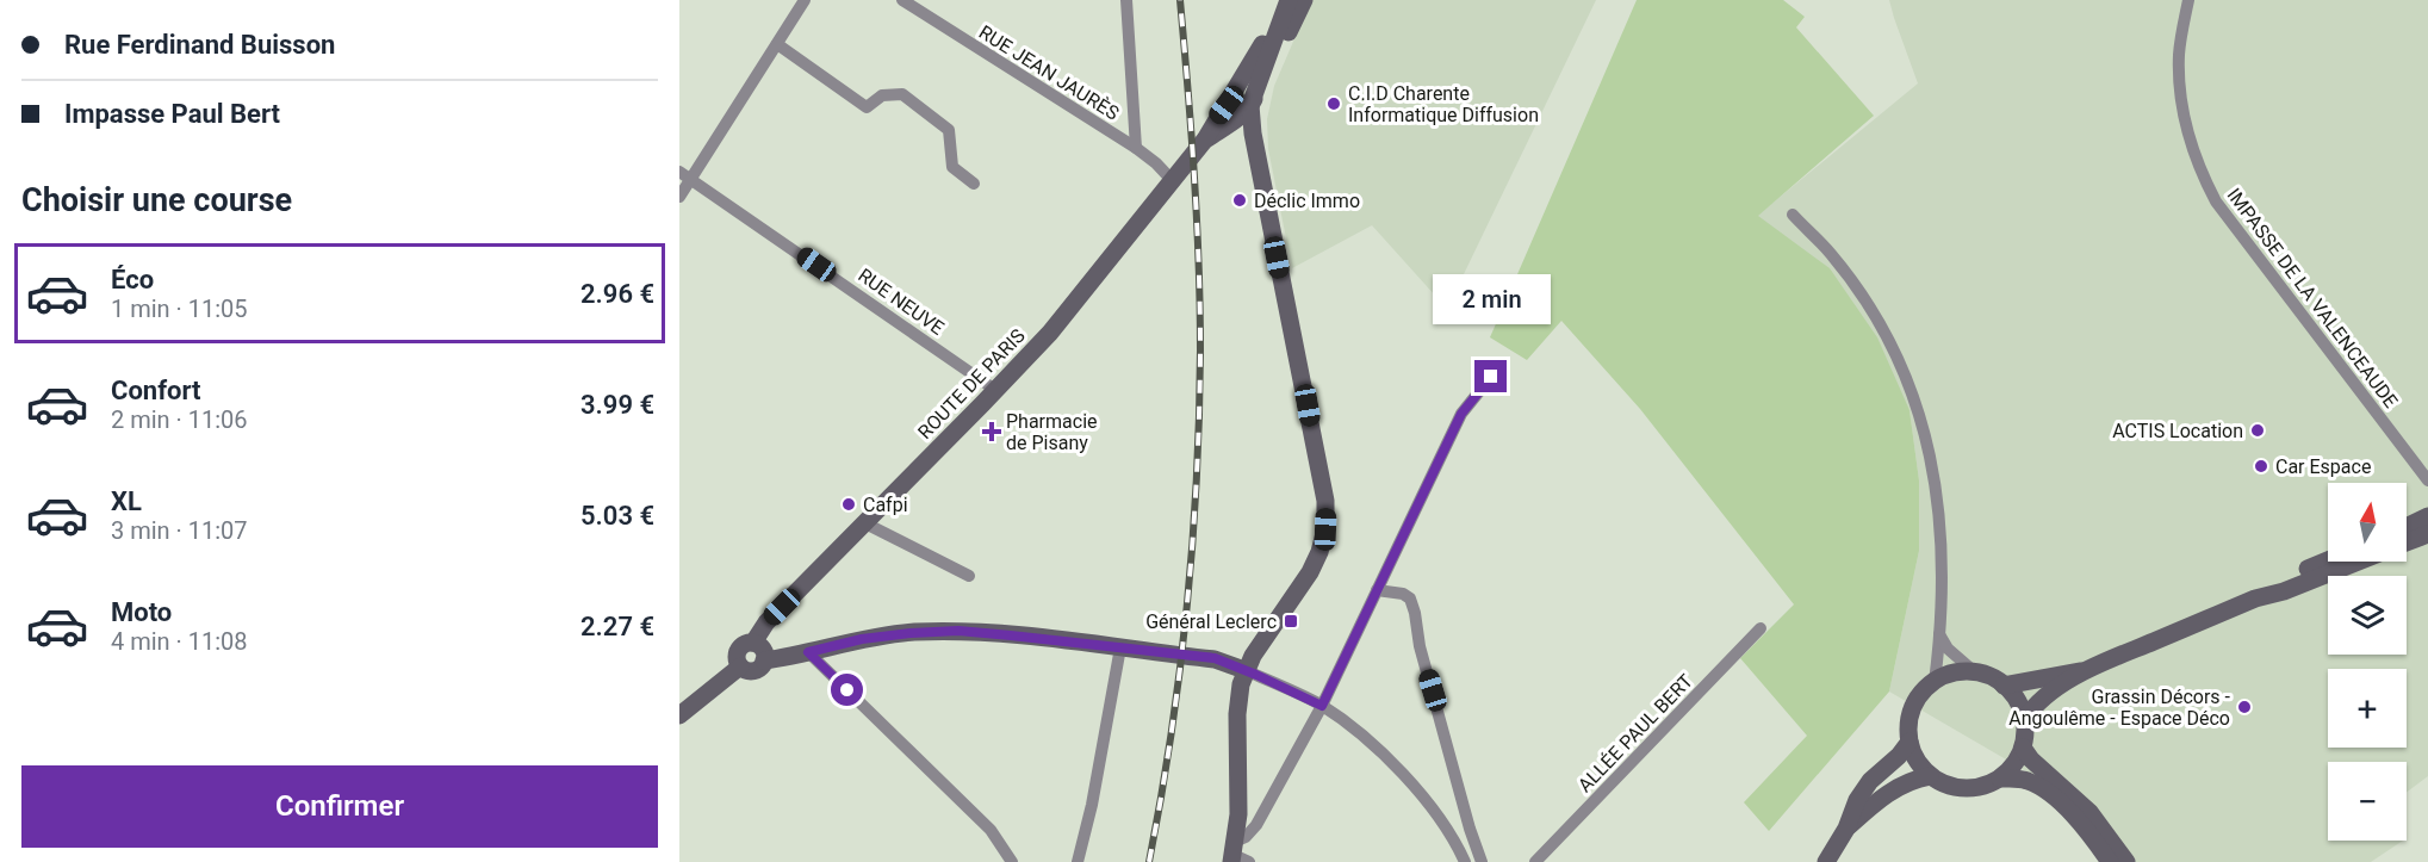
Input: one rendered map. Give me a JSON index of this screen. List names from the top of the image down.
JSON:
{
  "streets": {
    "main road": ["ROUTE DE PARIS"],
    "street": [
      "RUE JEAN JAURÈS",
      "IMPASSE DE LA VALENCEAUDE",
      "RUE NEUVE",
      "ALLÉE PAUL BERT"
    ]
  },
  "crossings": [
    ["RUE JEAN JAURÈS", "ROUTE DE PARIS"],
    ["RUE NEUVE", "ROUTE DE PARIS"]
  ],
  "places": {
    "other": [
      "C.I.D Charente Informatique Diffusion",
      "Déclic Immo",
      "ACTIS Location",
      "Car Espace",
      "Cafpi",
      "Grassin Décors - Angoulême - Espace Déco"
    ],
    "health": ["Pharmacie de Pisany"],
    "transit": ["Général Leclerc"]
  },
  "north": "top",
  "page": {
    "banner": ["Rue Ferdinand Buisson", "Impasse Paul Bert"],
    "heading": "Choisir une course",
    "list": [
      {
        "name": "Éco",
        "note": "1 min · 11:05",
        "value": "2.96 €"
      },
      {
        "name": "Confort",
        "note": "2 min · 11:06",
        "value": "3.99 €"
      },
      {
        "name": "XL",
        "note": "3 min · 11:07",
        "value": "5.03 €"
      },
      {
        "name": "Moto",
        "note": "4 min · 11:08",
        "value": "2.27 €"
      }
    ],
    "bubble": "2 min",
    "map_buttons": ["+", "−"],
    "buttons": "Confirmer"
  }
}
